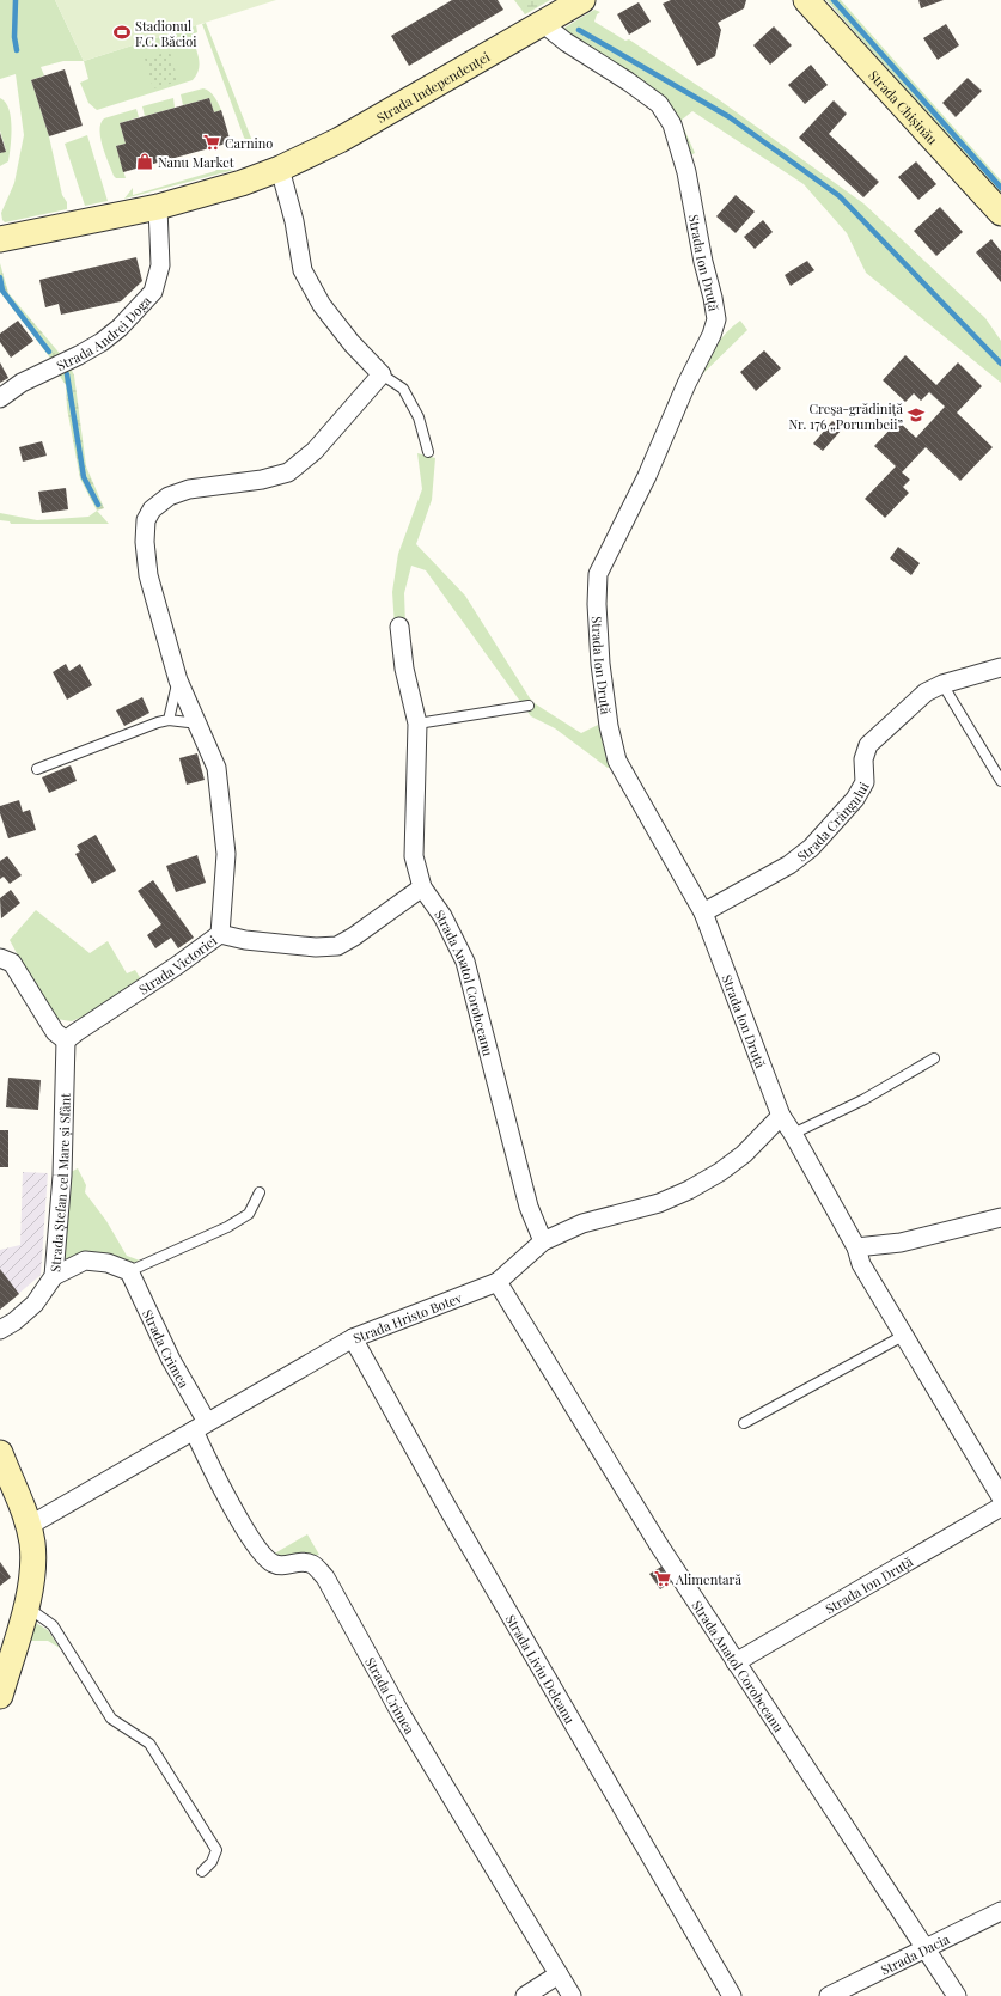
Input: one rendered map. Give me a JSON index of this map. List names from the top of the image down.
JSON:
{
  "streets": {
    "main road": ["Strada Independenței", "Strada Chișinău"],
    "street": [
      "Strada Ion Druță",
      "Strada Andrei Doga",
      "Strada Crângului",
      "Strada Victoriei",
      "Strada Anatol Corobceanu",
      "Strada Ștefan cel Mare și Sfânt",
      "Strada Hristo Botev",
      "Strada Crimea",
      "Strada Liviu Deleanu",
      "Strada Dacia"
    ]
  },
  "crossings": [
    ["Strada Independenței", "Strada Ion Druță"],
    ["Strada Independenței", "Strada Andrei Doga"],
    ["Strada Ion Druță", "Strada Crângului"],
    ["Strada Ion Druță", "Strada Anatol Corobceanu"],
    ["Strada Ion Druță", "Strada Hristo Botev"],
    ["Strada Victoriei", "Strada Anatol Corobceanu"],
    ["Strada Victoriei", "Strada Ștefan cel Mare și Sfânt"],
    ["Strada Anatol Corobceanu", "Strada Hristo Botev"],
    ["Strada Anatol Corobceanu", "Strada Dacia"],
    ["Strada Hristo Botev", "Strada Crimea"],
    ["Strada Hristo Botev", "Strada Liviu Deleanu"]
  ],
  "places": {
    "sports": ["Stadionul F.C. Băcioi"],
    "supermarket": ["Carnino", "Alimentară"],
    "shop": ["Nanu Market"],
    "school or university": ["Creşa-grădiniţă Nr. 176 „Porumbeii”"]
  }
}
